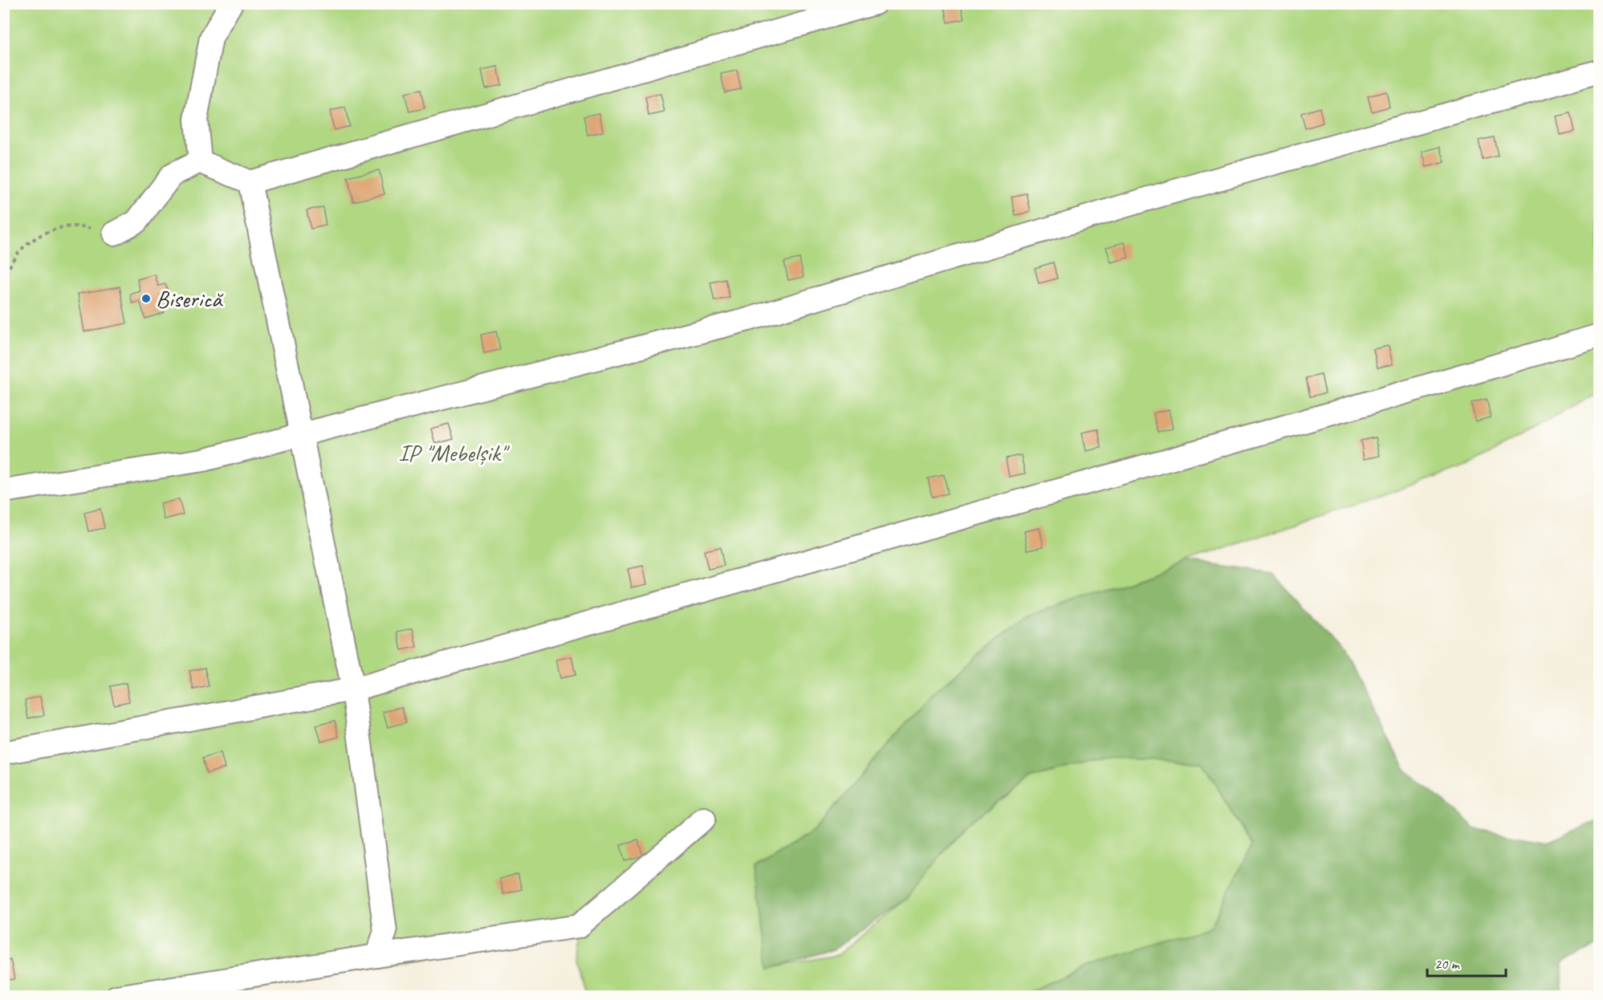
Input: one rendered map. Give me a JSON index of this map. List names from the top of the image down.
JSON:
{
  "parks": ["IP \"Mebelșik\""],
  "places": ["Biserică"],
  "scale_bar": "20 m"
}
